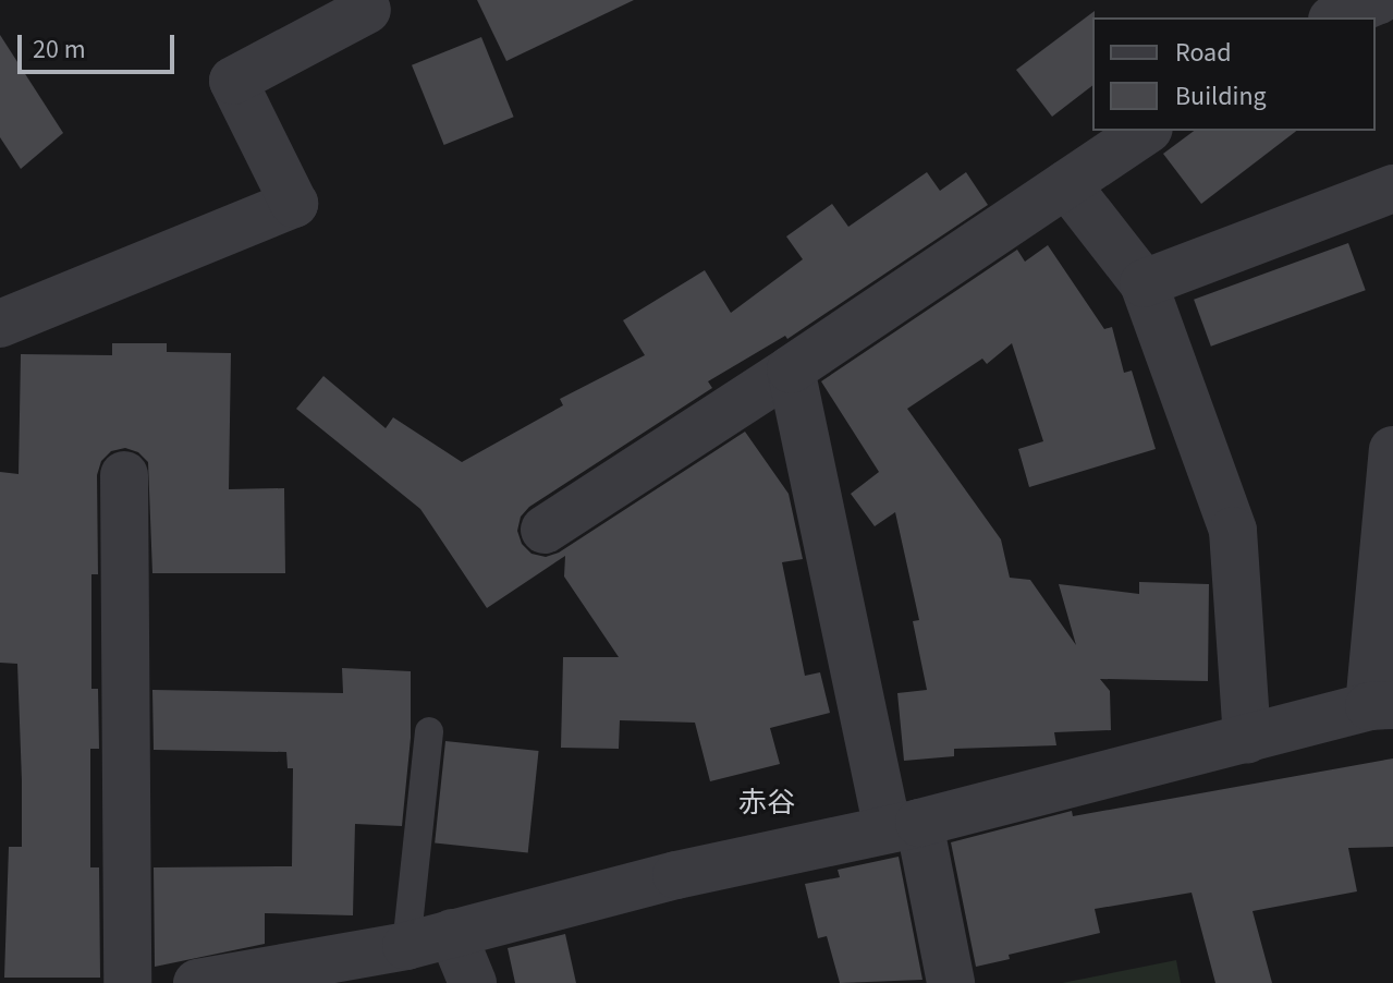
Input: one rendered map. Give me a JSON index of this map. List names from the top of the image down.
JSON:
{
  "districts": ["赤谷"],
  "legend": ["Road", "Building"],
  "scale_bar": "20 m"
}
